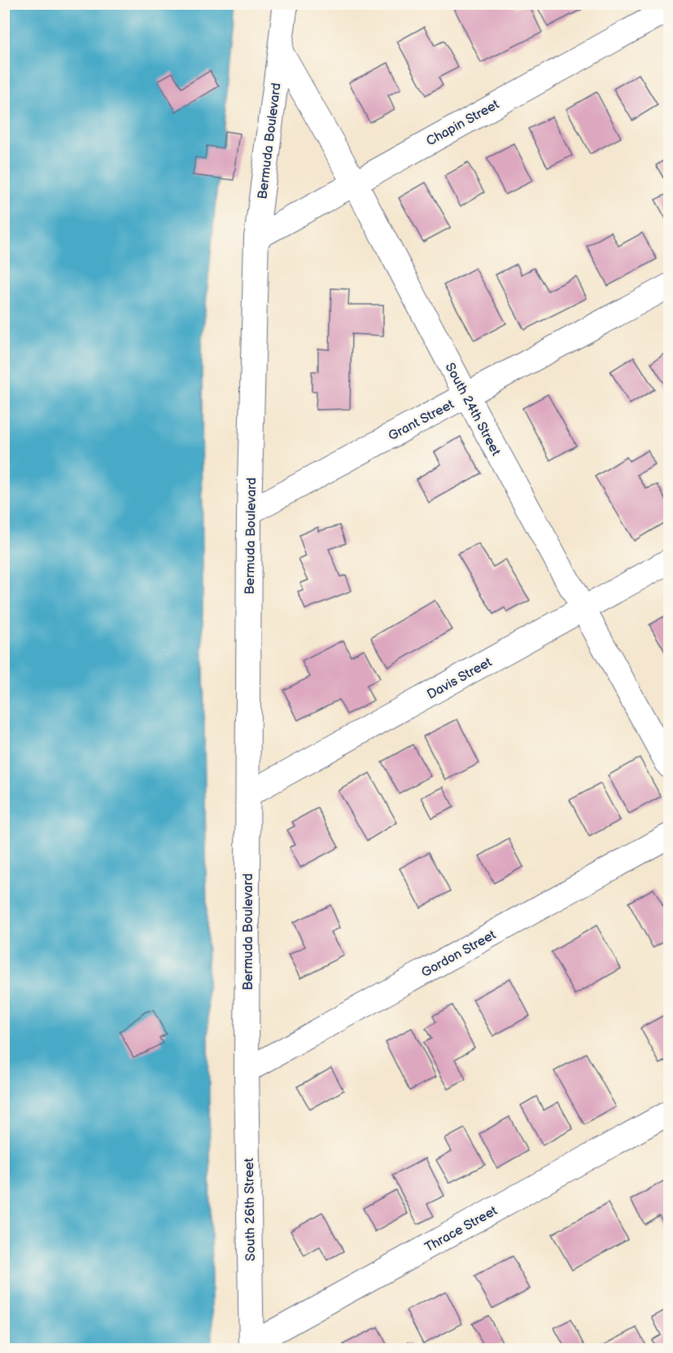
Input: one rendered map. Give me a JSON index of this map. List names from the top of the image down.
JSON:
{
  "streets": {
    "street": [
      "Chapin Street",
      "Bermuda Boulevard",
      "South 24th Street",
      "Grant Street",
      "Davis Street",
      "Gordon Street",
      "South 26th Street",
      "Thrace Street"
    ]
  },
  "crossings": [
    ["Chapin Street", "Bermuda Boulevard"],
    ["Chapin Street", "South 24th Street"],
    ["Bermuda Boulevard", "South 24th Street"],
    ["Bermuda Boulevard", "Grant Street"],
    ["Bermuda Boulevard", "Davis Street"],
    ["Bermuda Boulevard", "Gordon Street"],
    ["Bermuda Boulevard", "South 26th Street"],
    ["South 24th Street", "Grant Street"],
    ["South 24th Street", "Davis Street"],
    ["Gordon Street", "South 26th Street"],
    ["South 26th Street", "Thrace Street"]
  ]
}
